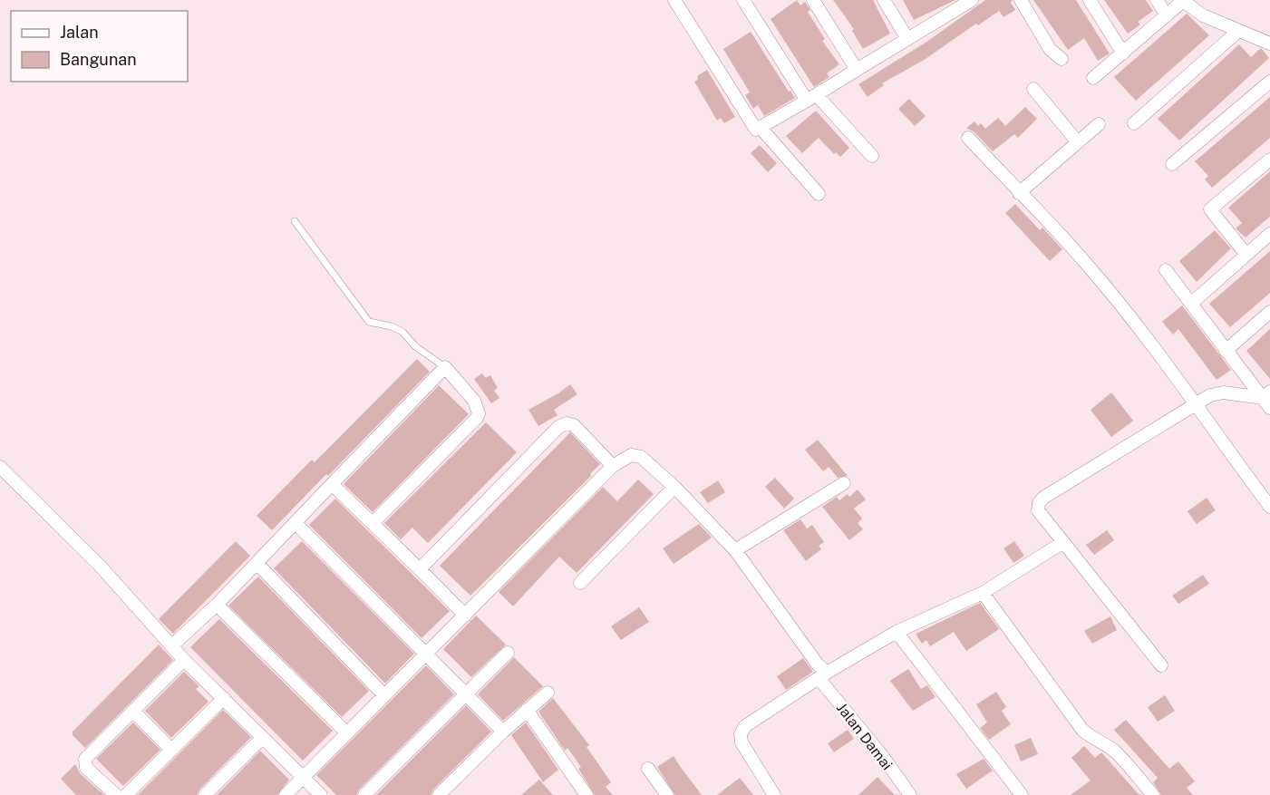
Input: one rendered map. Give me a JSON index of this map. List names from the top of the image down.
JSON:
{
  "streets": {
    "street": ["Jalan Damai"]
  },
  "legend": ["Jalan", "Bangunan"]
}
